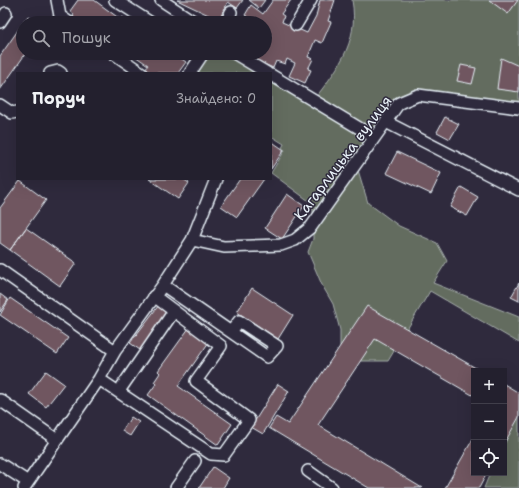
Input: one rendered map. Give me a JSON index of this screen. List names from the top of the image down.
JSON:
{
  "streets": {
    "street": ["Кагарлицька вулиця"]
  },
  "page": {
    "search": "Пошук",
    "heading": ["Поруч", "Знайдено: 0"],
    "map_buttons": ["+", "−"]
  }
}
